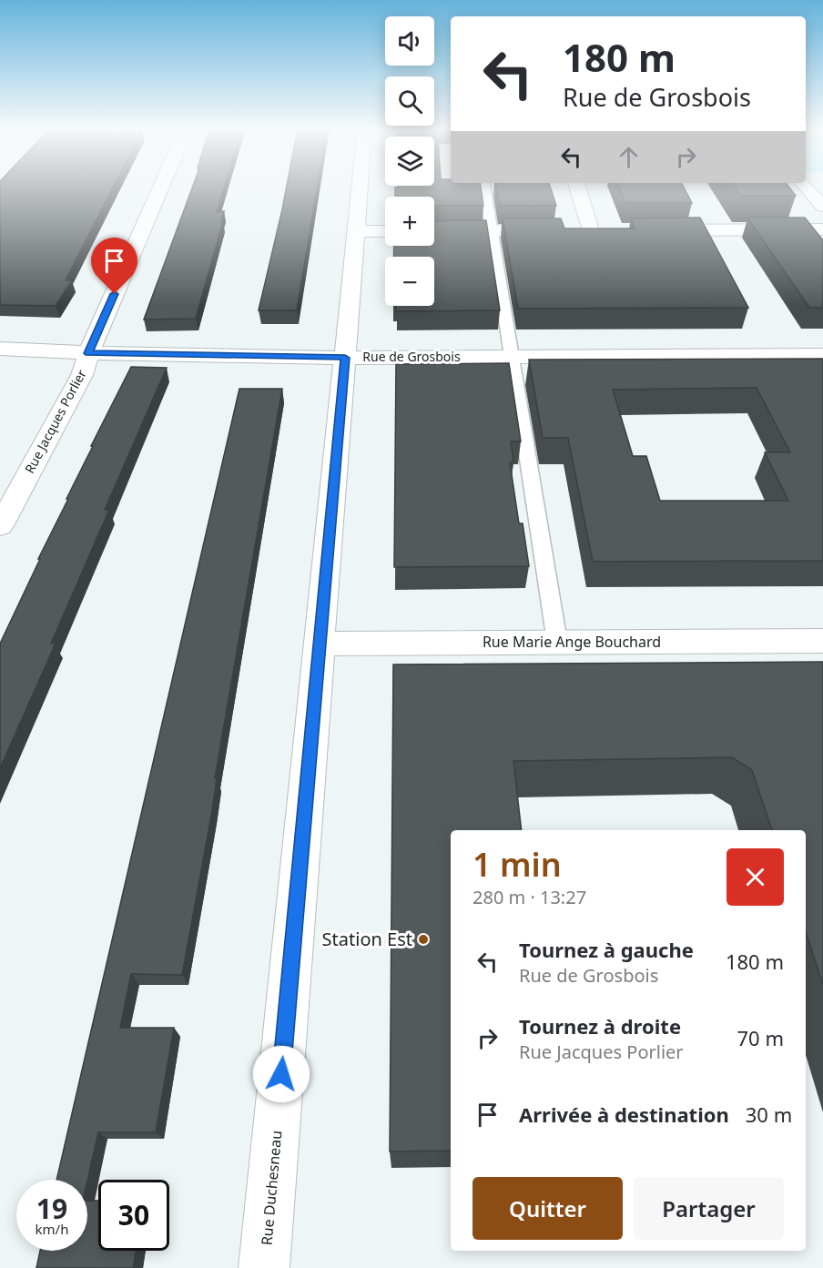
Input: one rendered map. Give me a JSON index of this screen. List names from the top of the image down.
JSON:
{
  "streets": {
    "street": [
      "Rue de Grosbois",
      "Rue Jacques Porlier",
      "Rue Marie Ange Bouchard",
      "Rue Duchesneau"
    ]
  },
  "crossings": [
    ["Rue de Grosbois", "Rue Jacques Porlier"],
    ["Rue de Grosbois", "Rue Duchesneau"],
    ["Rue Marie Ange Bouchard", "Rue Duchesneau"]
  ],
  "places": ["Station Est"],
  "page": {
    "map_buttons": ["+", "−"],
    "turn": ["180 m", "Rue de Grosbois"],
    "heading": ["1 min", "280 m · 13:27"],
    "list": [
      {
        "name": "Tournez à gauche",
        "note": "Rue de Grosbois",
        "value": "180 m"
      },
      {
        "name": "Tournez à droite",
        "note": "Rue Jacques Porlier",
        "value": "70 m"
      },
      {
        "name": "Arrivée à destination",
        "value": "30 m"
      }
    ],
    "buttons": ["Quitter", "Partager"],
    "speed": "19 km/h",
    "limit": "30"
  }
}
